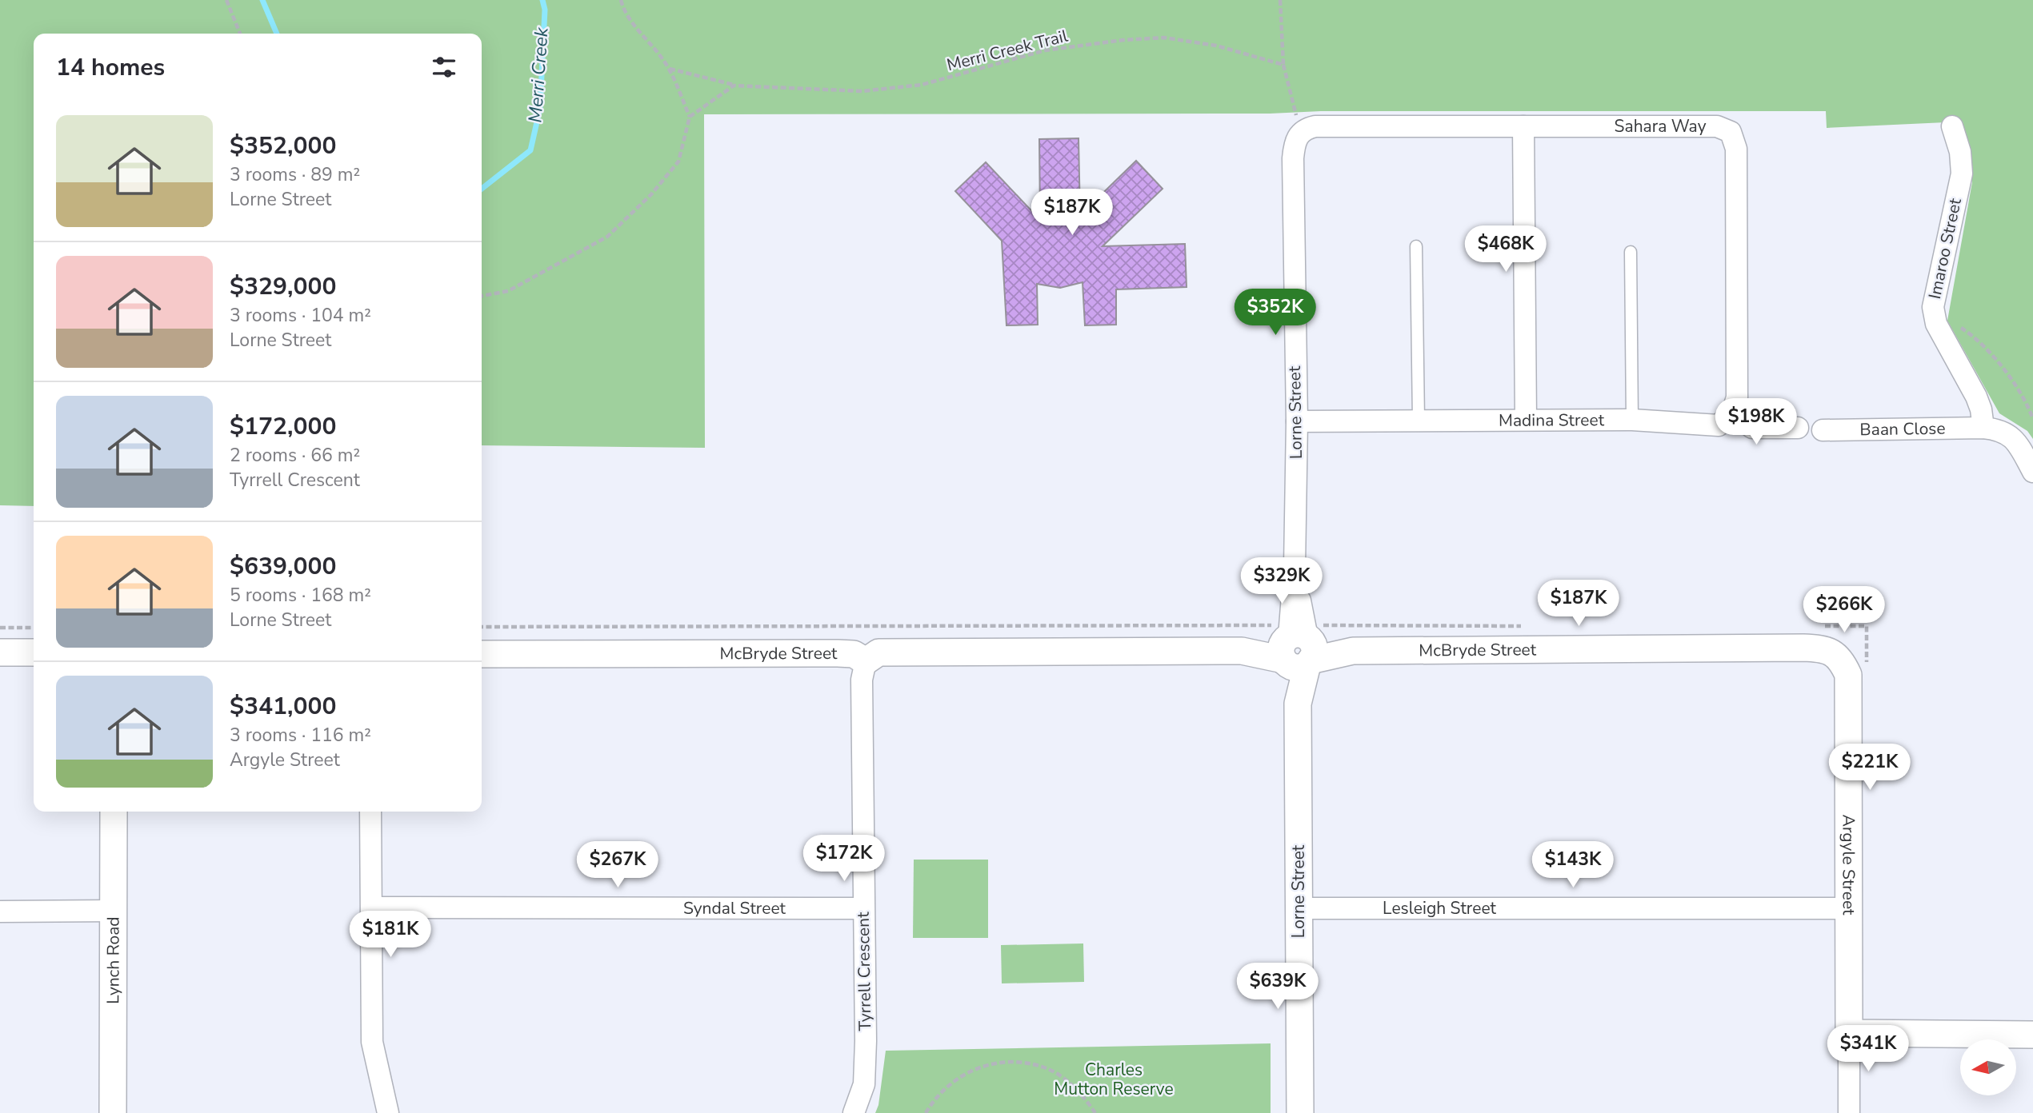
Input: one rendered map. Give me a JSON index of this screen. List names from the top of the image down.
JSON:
{
  "streets": {
    "street": [
      "Sahara Way",
      "Imaroo Street",
      "Lorne Street",
      "Madina Street",
      "Baan Close",
      "McBryde Street",
      "Argyle Street",
      "Syndal Street",
      "Lesleigh Street",
      "Lynch Road",
      "Tyrrell Crescent"
    ],
    "path": ["Merri Creek Trail"]
  },
  "crossings": [
    ["Sahara Way", "Lorne Street"],
    ["Sahara Way", "Madina Street"],
    ["Imaroo Street", "Baan Close"],
    ["Lorne Street", "Madina Street"],
    ["Lorne Street", "McBryde Street"],
    ["Lorne Street", "Lesleigh Street"],
    ["McBryde Street", "Argyle Street"],
    ["McBryde Street", "Tyrrell Crescent"],
    ["Argyle Street", "Lesleigh Street"],
    ["Syndal Street", "Tyrrell Crescent"]
  ],
  "water": ["Merri Creek"],
  "parks": ["Charles Mutton Reserve"],
  "north": "left",
  "page": {
    "heading": "14 homes",
    "list": [
      {
        "name": "$352,000",
        "note": "3 rooms · 89 m² · Lorne Street"
      },
      {
        "name": "$329,000",
        "note": "3 rooms · 104 m² · Lorne Street"
      },
      {
        "name": "$172,000",
        "note": "2 rooms · 66 m² · Tyrrell Crescent"
      },
      {
        "name": "$639,000",
        "note": "5 rooms · 168 m² · Lorne Street"
      },
      {
        "name": "$341,000",
        "note": "3 rooms · 116 m² · Argyle Street"
      }
    ],
    "price": [
      "$187K",
      "$468K",
      "$352K",
      "$198K",
      "$329K",
      "$187K",
      "$266K",
      "$221K",
      "$172K",
      "$267K",
      "$143K",
      "$181K",
      "$639K",
      "$341K"
    ]
  }
}
